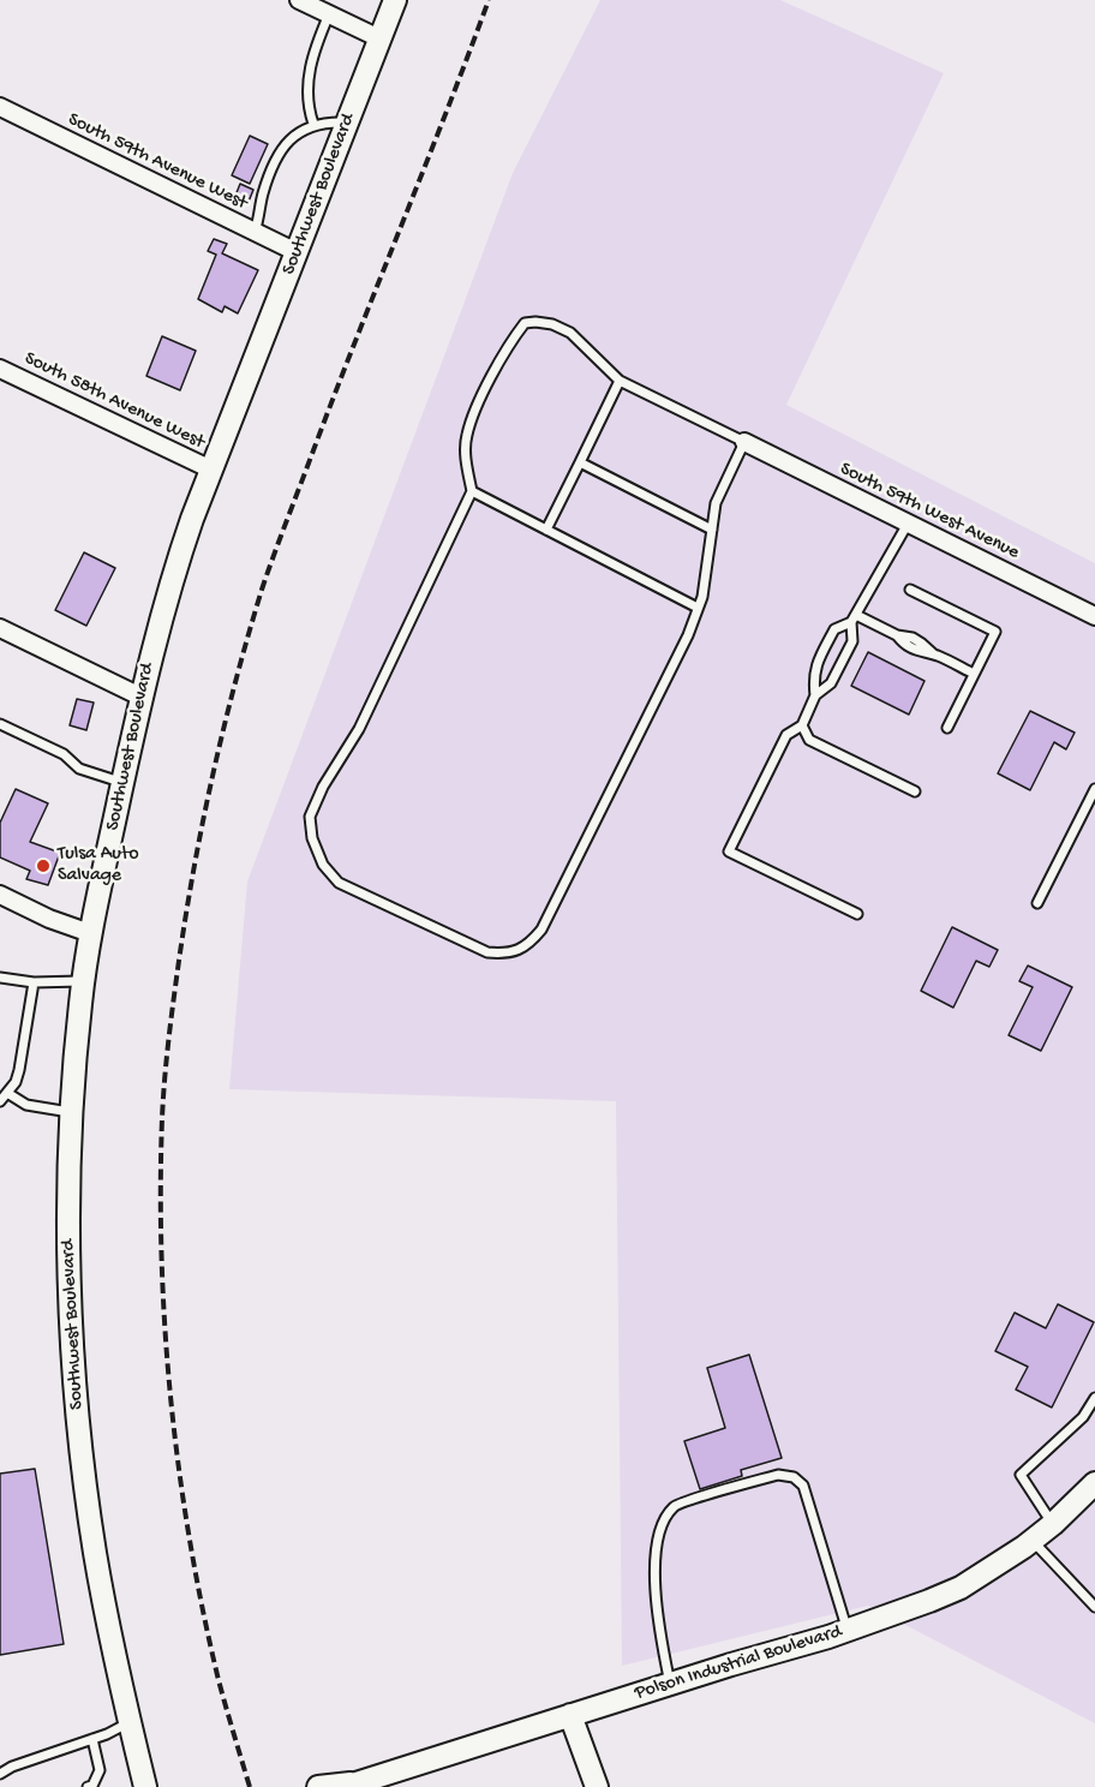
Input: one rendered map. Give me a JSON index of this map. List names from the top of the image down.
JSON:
{
  "streets": {
    "street": [
      "South 59th Avenue West",
      "Southwest Boulevard",
      "South 58th Avenue West",
      "South 59th West Avenue",
      "Polson Industrial Boulevard"
    ]
  },
  "crossings": [
    ["South 59th Avenue West", "Southwest Boulevard"],
    ["Southwest Boulevard", "South 58th Avenue West"]
  ],
  "places": ["Tulsa Auto Salvage"]
}
